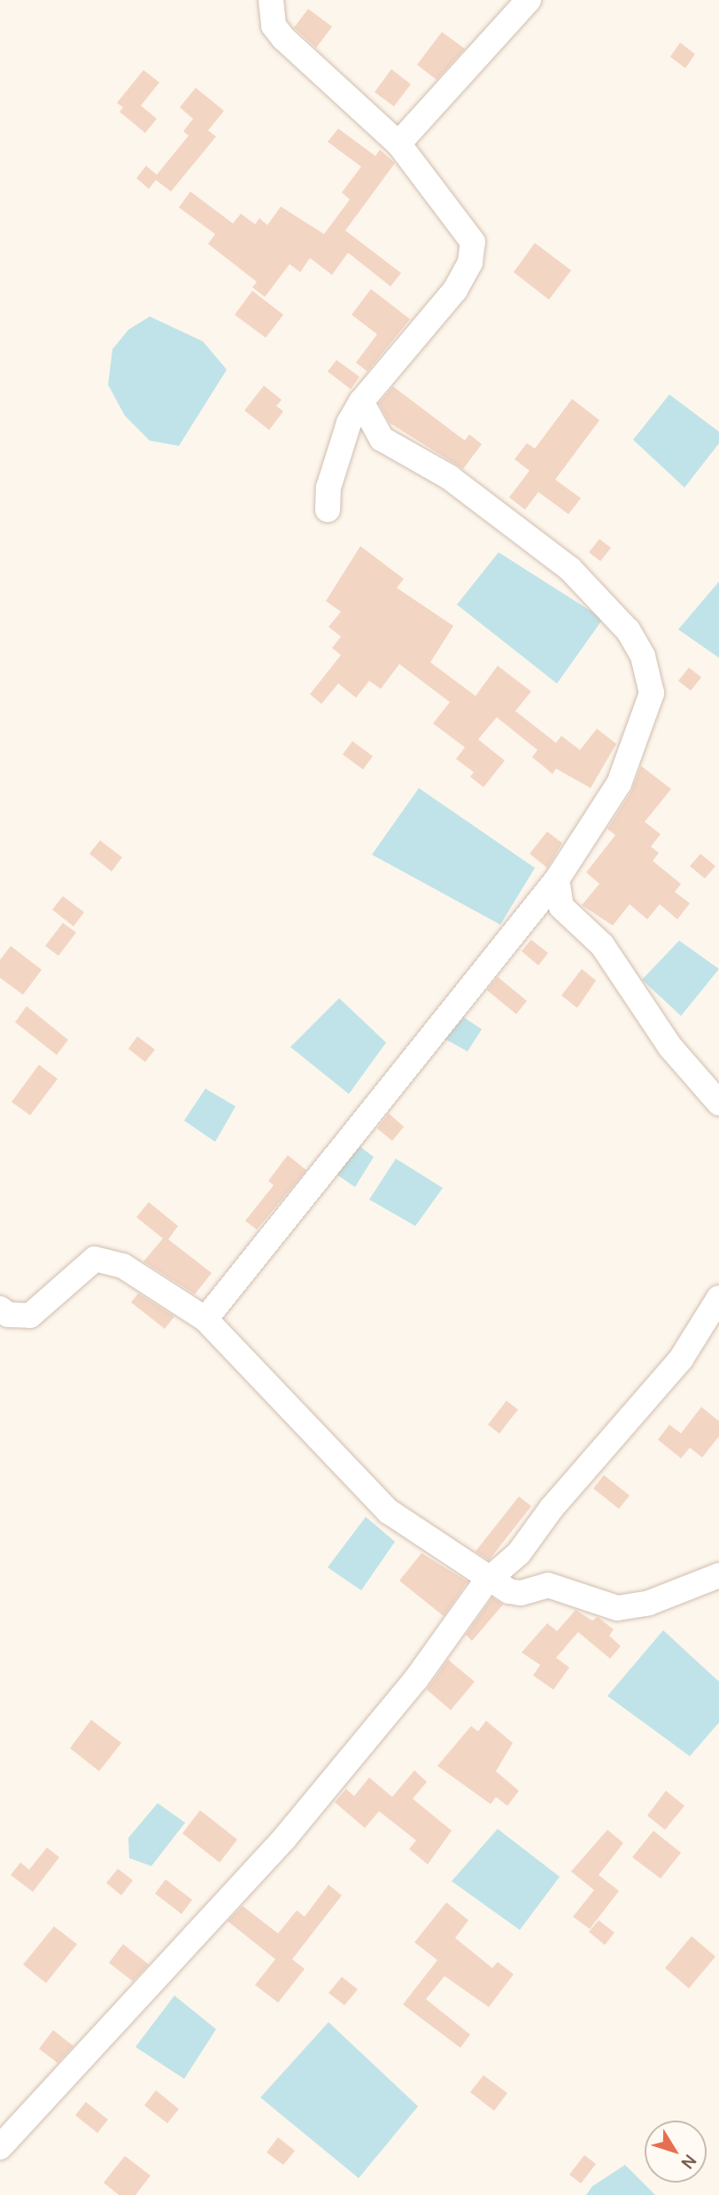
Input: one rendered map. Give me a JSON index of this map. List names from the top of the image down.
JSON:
{
  "north": "bottom right"
}
